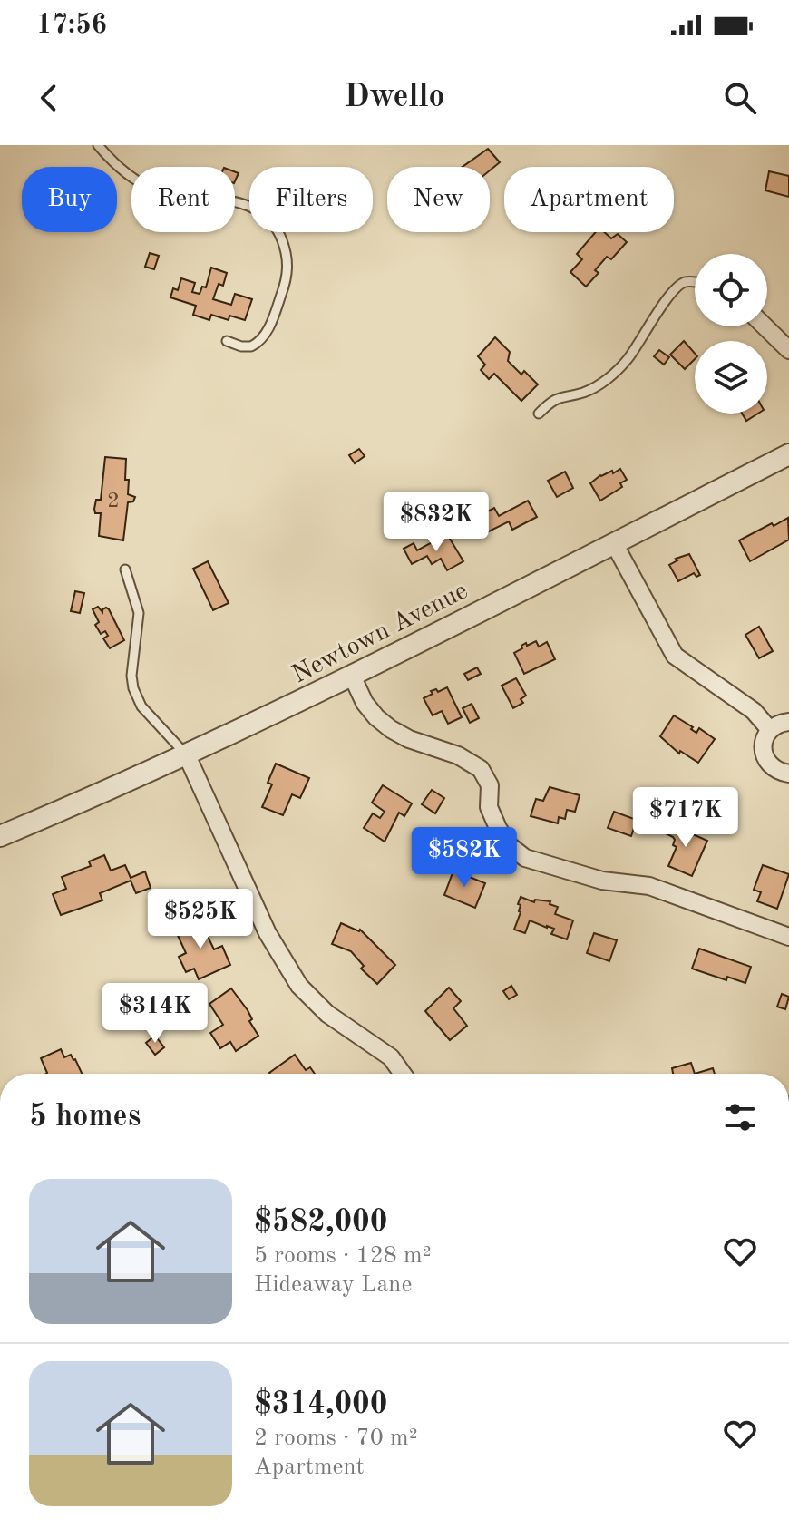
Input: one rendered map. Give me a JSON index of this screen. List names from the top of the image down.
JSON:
{
  "streets": {
    "street": ["Newtown Avenue"]
  },
  "house_numbers": ["2"],
  "page": {
    "status": "17:56",
    "header": "Dwello",
    "chip": [
      "Buy",
      "Rent",
      "Filters",
      "New",
      "Apartment"
    ],
    "price": [
      "$832K",
      "$717K",
      "$582K",
      "$525K",
      "$314K"
    ],
    "heading": "5 homes",
    "list": [
      {
        "name": "$582,000",
        "note": "5 rooms · 128 m² · Hideaway Lane"
      },
      {
        "name": "$314,000",
        "note": "2 rooms · 70 m² · Apartment"
      }
    ]
  }
}
